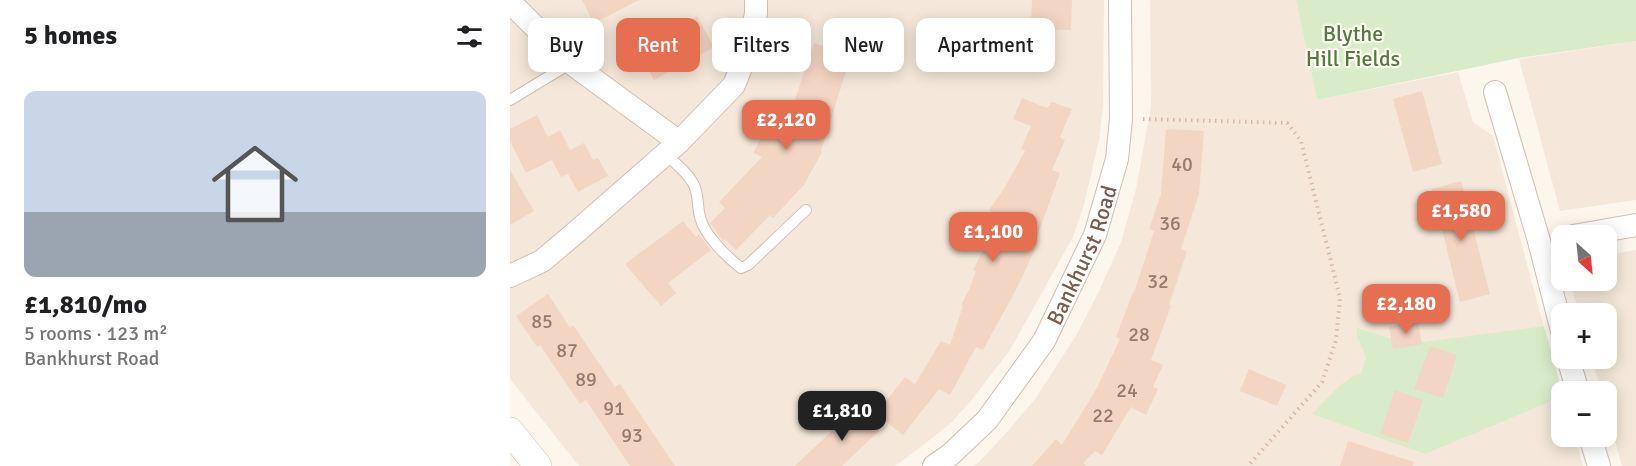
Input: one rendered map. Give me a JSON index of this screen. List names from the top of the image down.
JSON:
{
  "streets": {
    "street": ["Bankhurst Road"]
  },
  "parks": ["Blythe Hill Fields"],
  "house_numbers": [
    "40",
    "36",
    "32",
    "85",
    "28",
    "87",
    "89",
    "24",
    "91",
    "22",
    "93"
  ],
  "north": "bottom right",
  "page": {
    "heading": "5 homes",
    "chip": [
      "Buy",
      "Rent",
      "Filters",
      "New",
      "Apartment"
    ],
    "list": [
      {
        "name": "£1,810/mo",
        "note": "5 rooms · 123 m² · Bankhurst Road"
      }
    ],
    "price": [
      "£2,120",
      "£1,580",
      "£1,100",
      "£2,180",
      "£1,810"
    ],
    "map_buttons": ["+", "−"]
  }
}
